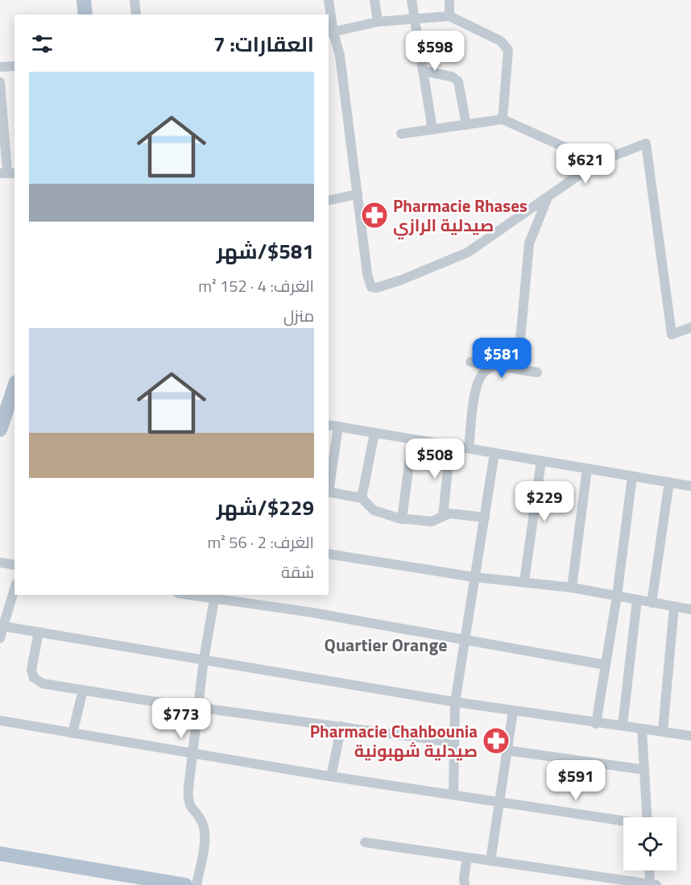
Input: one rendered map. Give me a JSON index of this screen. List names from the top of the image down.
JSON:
{
  "districts": ["Quartier Orange"],
  "places": {
    "pharmacy": ["Pharmacie Rhases صيدلية الرازي", "Pharmacie Chahbounia صيدلية شهبونية"]
  },
  "page": {
    "heading": "العقارات: 7",
    "price": [
      "$598",
      "$621",
      "$581",
      "$508",
      "$229",
      "$773",
      "$591"
    ],
    "list": [
      {
        "name": "$581/شهر",
        "note": "الغرف: 4 · 152 m² · منزل"
      },
      {
        "name": "$229/شهر",
        "note": "الغرف: 2 · 56 m² · شقة"
      }
    ]
  }
}
